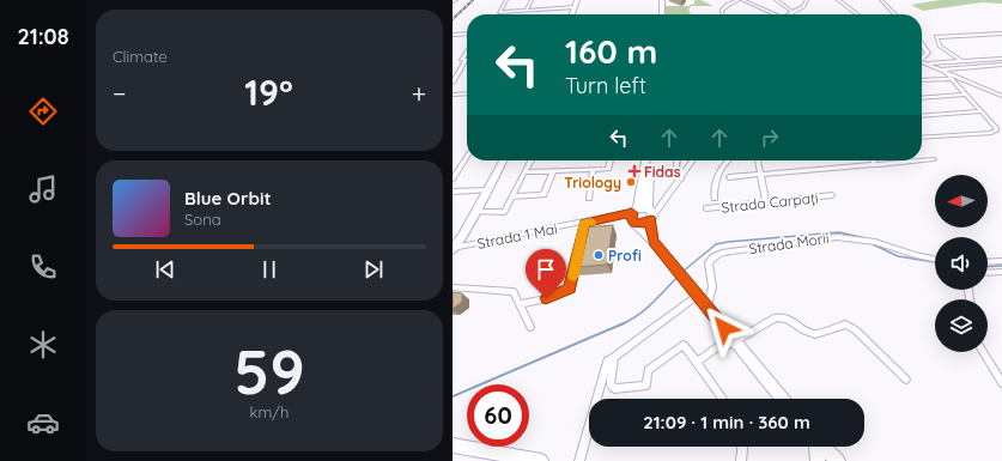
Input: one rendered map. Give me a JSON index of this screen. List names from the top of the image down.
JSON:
{
  "streets": {
    "street": ["Strada Carpați", "Strada 1 Mai", "Strada Morii"]
  },
  "places": {
    "health": ["Fidas"],
    "other": ["Triology", "Profi"]
  },
  "north": "left",
  "page": {
    "tabs": "21:08",
    "tile": [
      "Climate",
      ["59", "km/h"]
    ],
    "turn": ["160 m", "Turn left"],
    "heat": ["−", "19°", "+"],
    "song": ["Blue Orbit", "Sona"],
    "limit": "60",
    "trip": "21:09 · 1 min · 360 m"
  }
}
